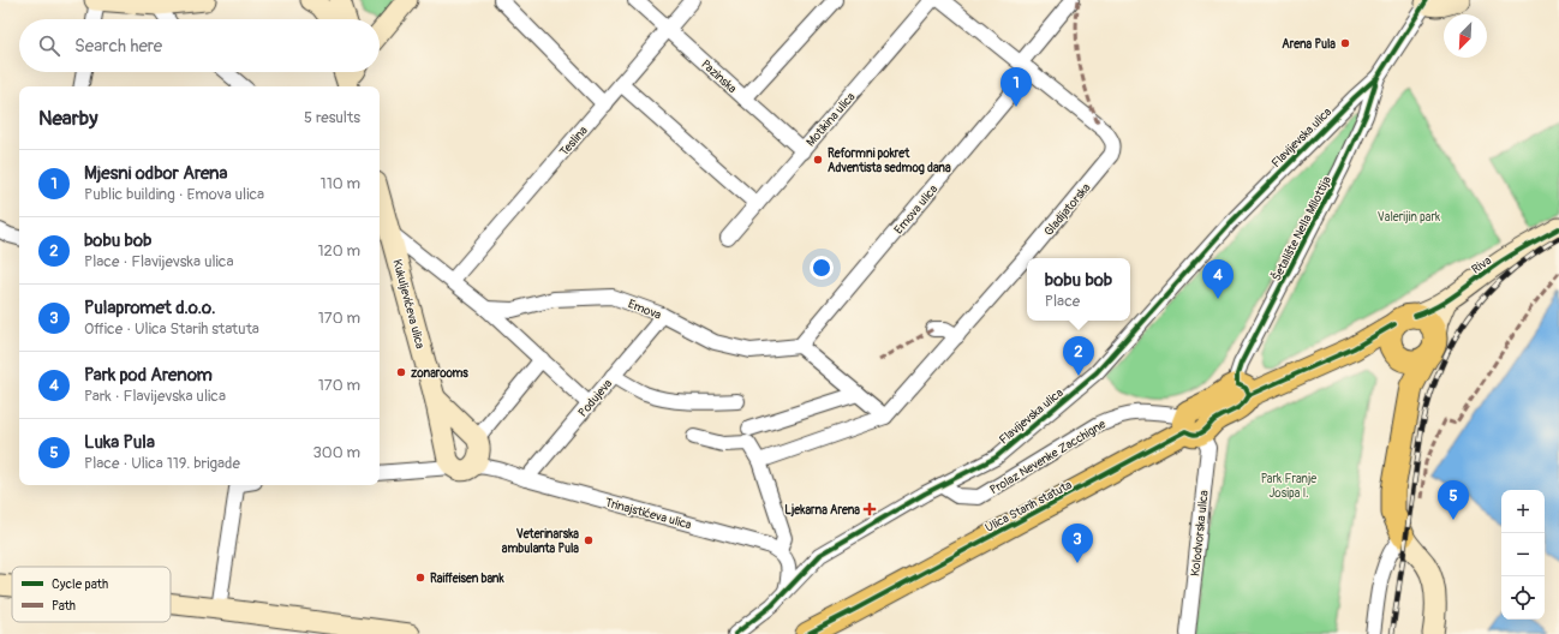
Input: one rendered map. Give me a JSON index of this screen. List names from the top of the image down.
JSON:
{
  "streets": {
    "main road": ["Riva", "Kukuljevićeva ulica", "Ulica Starih statuta"],
    "street": [
      "Pazinska",
      "Motikina ulica",
      "Flavijevska ulica",
      "Teslina",
      "Emova ulica",
      "Gladijatorska",
      "Šetalište Nella Milottija",
      "Emova",
      "Podujeva",
      "Prolaz Nevenke Zacchigne",
      "Trinajstićeva ulica",
      "Kolodvorska ulica"
    ]
  },
  "crossings": [
    ["Pazinska", "Motikina ulica"],
    ["Pazinska", "Teslina"],
    ["Flavijevska ulica", "Šetalište Nella Milottija"],
    ["Flavijevska ulica", "Prolaz Nevenke Zacchigne"],
    ["Emova ulica", "Gladijatorska"],
    ["Emova ulica", "Emova"],
    ["Šetalište Nella Milottija", "Ulica Starih statuta"],
    ["Riva", "Ulica Starih statuta"],
    ["Emova", "Podujeva"],
    ["Podujeva", "Trinajstićeva ulica"],
    ["Prolaz Nevenke Zacchigne", "Ulica Starih statuta"],
    ["Prolaz Nevenke Zacchigne", "Kolodvorska ulica"],
    ["Ulica Starih statuta", "Kolodvorska ulica"]
  ],
  "parks": ["Valerijin park", "Park Franje Josipa I."],
  "places": {
    "other": [
      "Arena Pula",
      "Reformni pokret Adventista sedmog dana",
      "zonarooms",
      "Veterinarska ambulanta Pula",
      "Raiffeisen bank"
    ],
    "health": ["Ljekarna Arena"]
  },
  "legend": ["Cycle path", "Path"],
  "north": "bottom left",
  "page": {
    "search": "Search here",
    "pins": [
      "1",
      "4",
      "2",
      "5",
      "3"
    ],
    "heading": ["Nearby", "5 results"],
    "list": [
      {
        "mark": "1",
        "name": "Mjesni odbor Arena",
        "note": "Public building · Emova ulica",
        "value": "110 m"
      },
      {
        "mark": "2",
        "name": "bobu bob",
        "note": "Place · Flavijevska ulica",
        "value": "120 m"
      },
      {
        "mark": "3",
        "name": "Pulapromet d.o.o.",
        "note": "Office · Ulica Starih statuta",
        "value": "170 m"
      },
      {
        "mark": "4",
        "name": "Park pod Arenom",
        "note": "Park · Flavijevska ulica",
        "value": "170 m"
      },
      {
        "mark": "5",
        "name": "Luka Pula",
        "note": "Place · Ulica 119. brigade",
        "value": "300 m"
      }
    ],
    "popup": ["bobu bob", "Place"],
    "map_buttons": ["+", "−"]
  }
}
